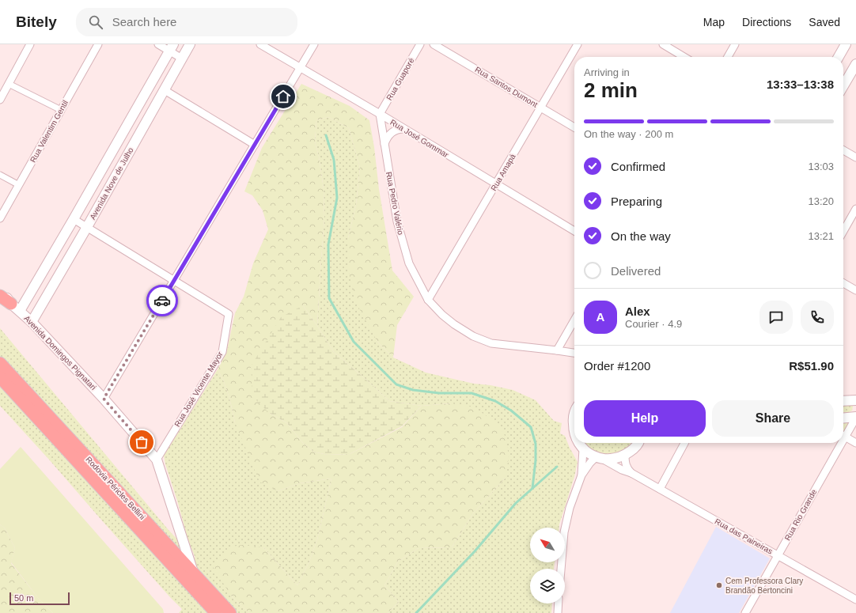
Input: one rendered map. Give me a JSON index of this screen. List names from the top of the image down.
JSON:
{
  "streets": {
    "main road": ["Rodovia Péricles Bellini"],
    "street": [
      "Rua Guaporé",
      "Rua Santos Dumont",
      "Rua Valentim Gentil",
      "Rua José Gommar",
      "Rua Amapá",
      "Avenida Nove de Julho",
      "Rua Pedro Valério",
      "Avenida Domingos Pignatari",
      "Rua José Vicente Mayor",
      "Rua Rio Grande",
      "Rua das Paineiras"
    ]
  },
  "crossings": [
    ["Rua Guaporé", "Rua José Gommar"],
    ["Rua Guaporé", "Rua Pedro Valério"],
    ["Rua Santos Dumont", "Rua Amapá"],
    ["Rua José Gommar", "Rua Amapá"],
    ["Rua José Gommar", "Rua Pedro Valério"],
    ["Rua Amapá", "Rua Pedro Valério"],
    ["Avenida Nove de Julho", "Avenida Domingos Pignatari"],
    ["Avenida Domingos Pignatari", "Rua José Vicente Mayor"],
    ["Rua Rio Grande", "Rua das Paineiras"]
  ],
  "places": ["Cem Professora Clary Brandão Bertoncini"],
  "scale_bar": "50 m",
  "north": "top left",
  "page": {
    "header": "Bitely",
    "search": "Search here",
    "nav": ["Map", "Directions", "Saved"],
    "heading": ["2 min", "Arriving in", "13:33–13:38"],
    "panel": [
      "Alex",
      "Courier · 4.9",
      "Order #1200",
      "R$51.90"
    ],
    "bar": "On the way · 200 m",
    "list": [
      ["Confirmed", "13:03"],
      ["Preparing", "13:20"],
      ["On the way", "13:21"],
      "Delivered"
    ],
    "round": "A",
    "buttons": ["Help", "Share"],
    "scale": "50 m"
  }
}
